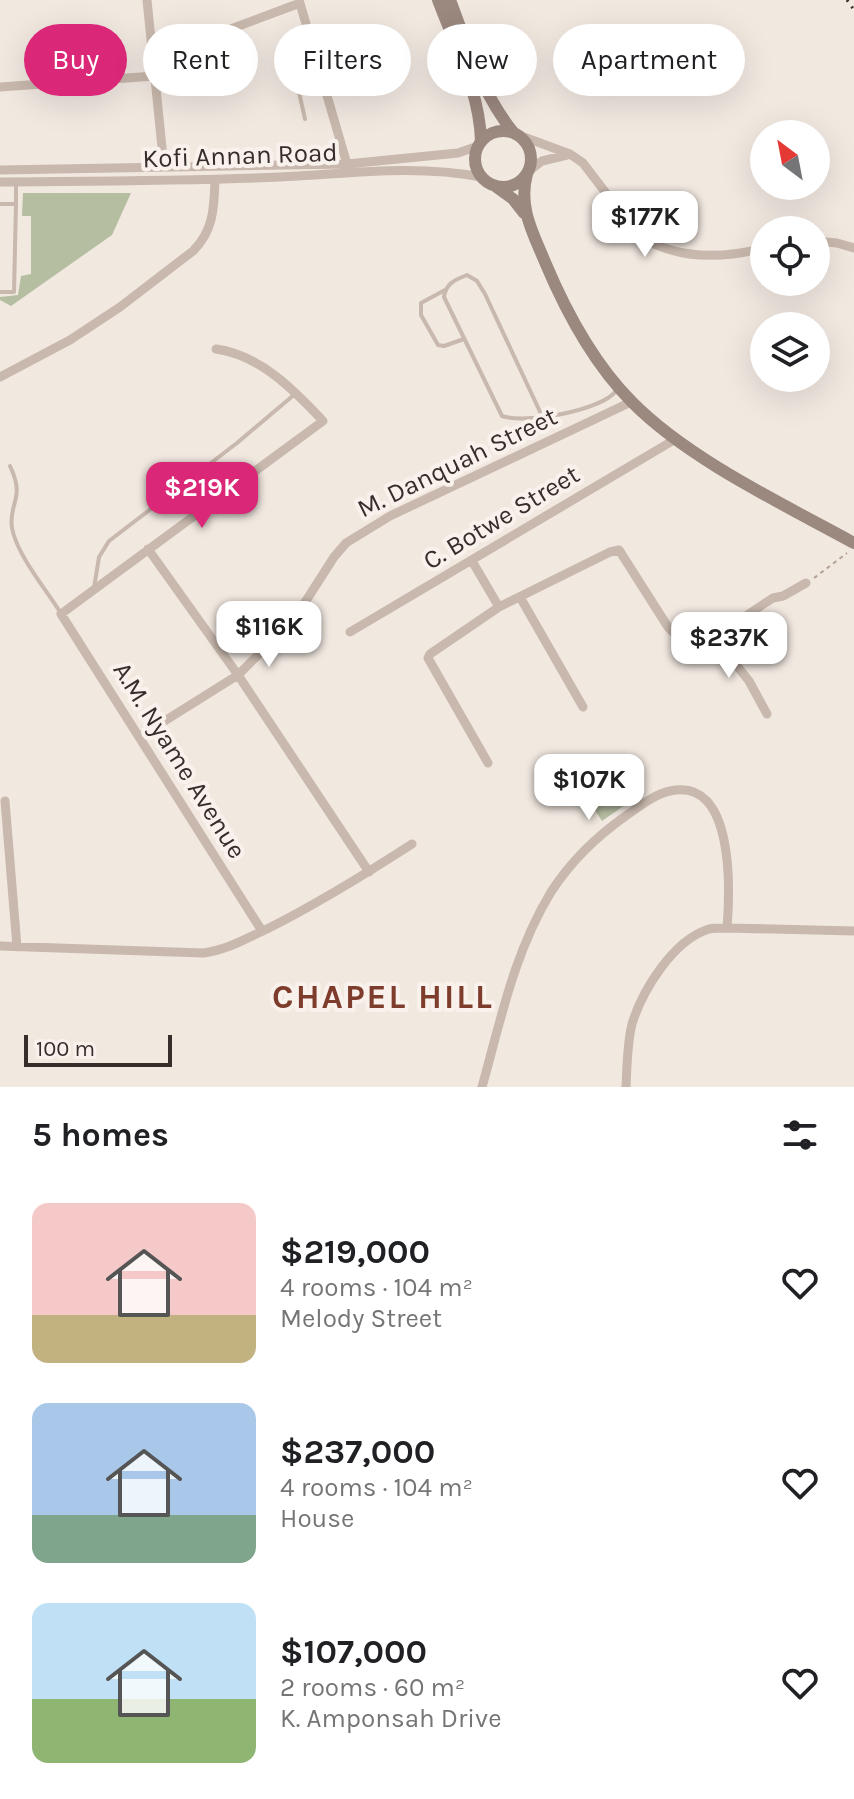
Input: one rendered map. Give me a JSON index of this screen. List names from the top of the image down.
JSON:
{
  "streets": {
    "street": [
      "Kofi Annan Road",
      "M. Danquah Street",
      "C. Botwe Street",
      "A.M. Nyame Avenue"
    ]
  },
  "crossings": [
    ["M. Danquah Street", "A.M. Nyame Avenue"]
  ],
  "districts": ["CHAPEL HILL"],
  "scale_bar": "100 m",
  "north": "top left",
  "page": {
    "chip": [
      "Buy",
      "Rent",
      "Filters",
      "New",
      "Apartment"
    ],
    "price": [
      "$177K",
      "$219K",
      "$116K",
      "$237K",
      "$107K"
    ],
    "scale": "100 m",
    "heading": "5 homes",
    "list": [
      {
        "name": "$219,000",
        "note": "4 rooms · 104 m² · Melody Street"
      },
      {
        "name": "$237,000",
        "note": "4 rooms · 104 m² · House"
      },
      {
        "name": "$107,000",
        "note": "2 rooms · 60 m² · K. Amponsah Drive"
      }
    ]
  }
}
